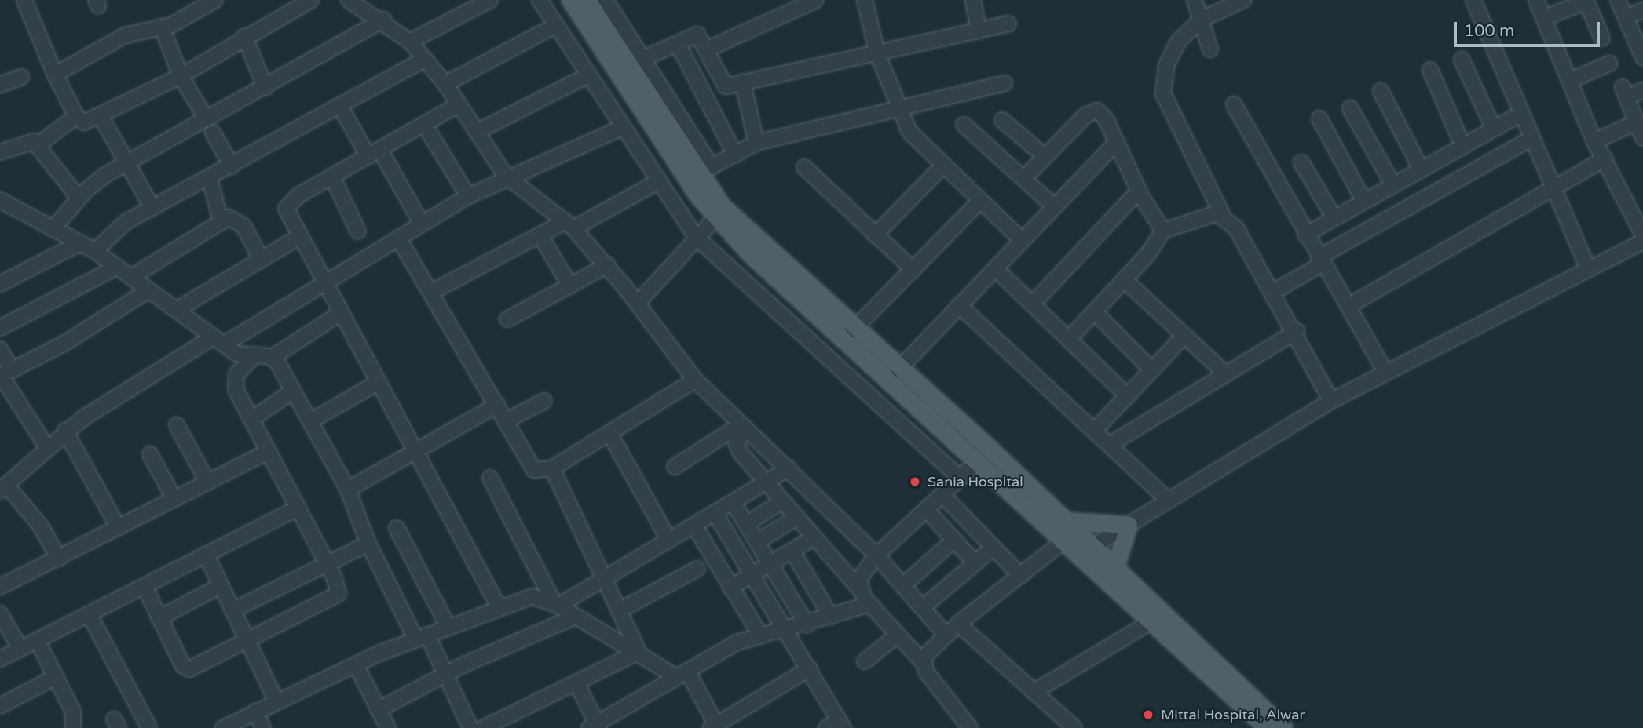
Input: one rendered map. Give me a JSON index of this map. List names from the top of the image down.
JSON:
{
  "places": ["Sania Hospital", "Mittal Hospital, Alwar"],
  "scale_bar": "100 m"
}
